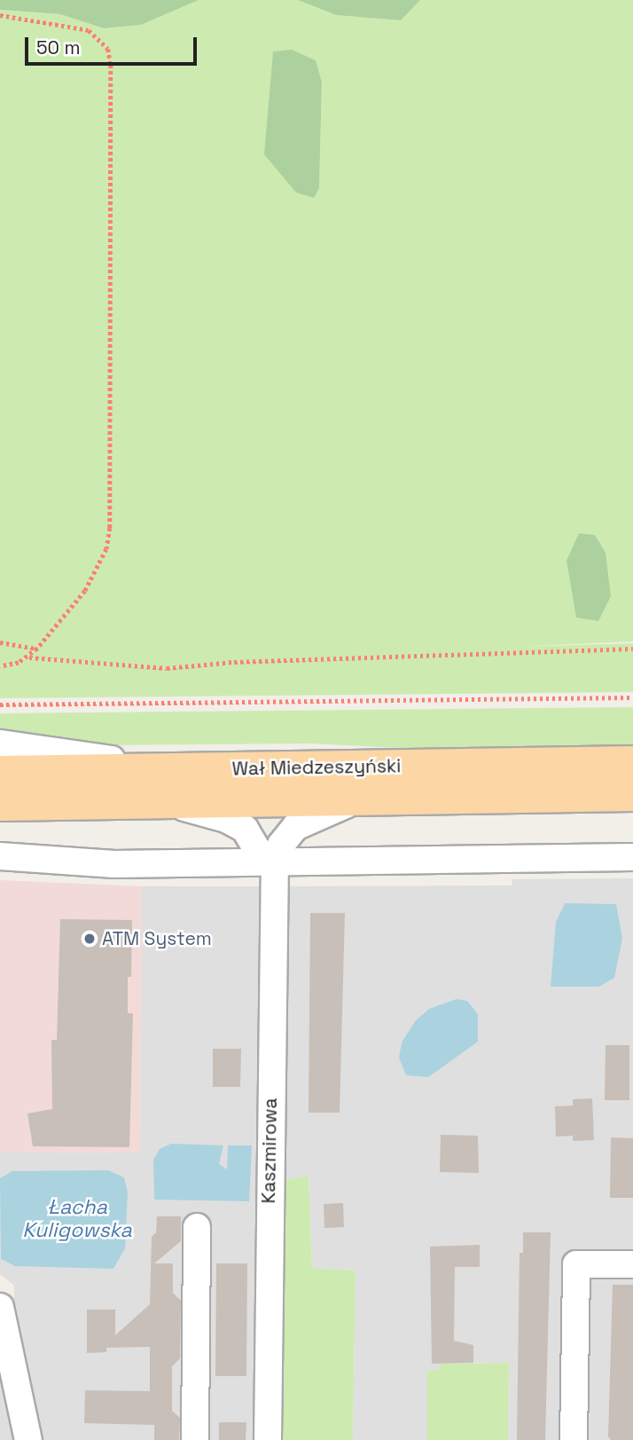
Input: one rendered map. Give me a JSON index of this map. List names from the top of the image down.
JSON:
{
  "streets": {
    "main road": ["Wał Miedzeszyński"],
    "street": ["Kaszmirowa"]
  },
  "water": ["Łacha Kuligowska"],
  "places": ["ATM System"],
  "scale_bar": "50 m"
}
